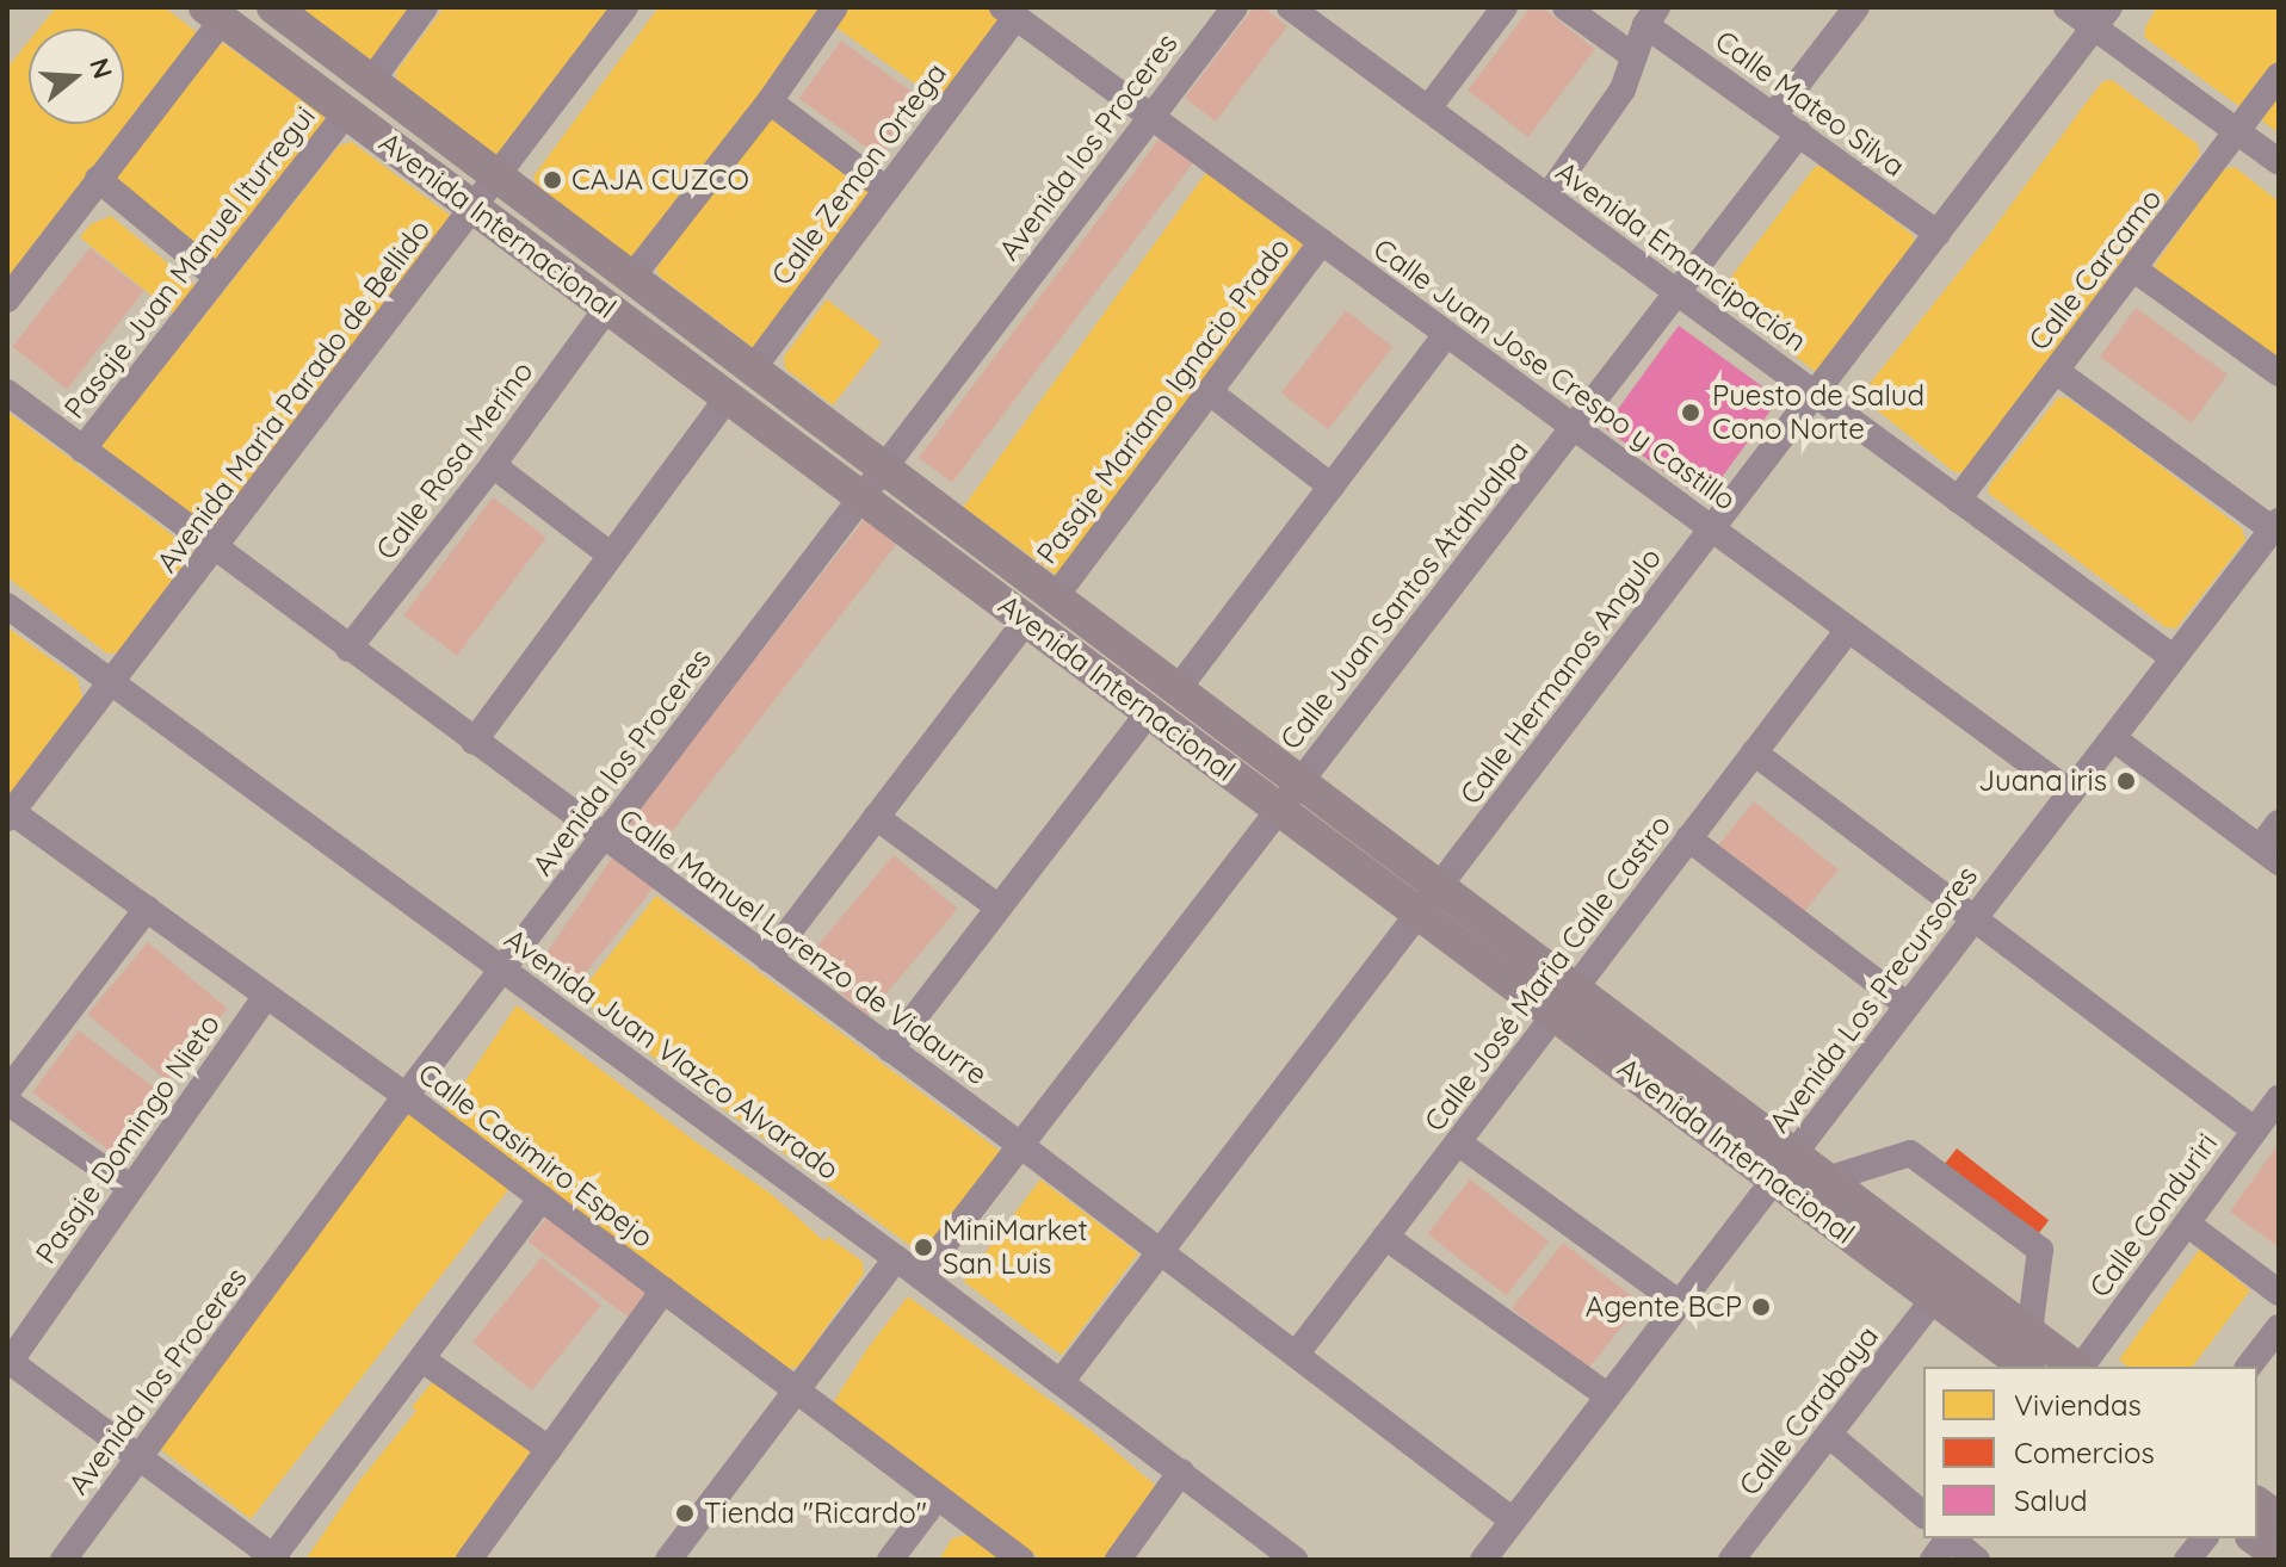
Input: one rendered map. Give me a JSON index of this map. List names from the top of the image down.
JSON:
{
  "streets": {
    "main road": ["Avenida Internacional"],
    "street": [
      "Calle Mateo Silva",
      "Avenida los Proceres",
      "Calle Zemon Ortega",
      "Avenida Emancipación",
      "Pasaje Juan Manuel Iturregui",
      "Calle Carcamo",
      "Calle Juan Jose Crespo y Castillo",
      "Avenida Maria Parado de Bellido",
      "Pasaje Mariano Ignacio Prado",
      "Calle Rosa Merino",
      "Calle Juan Santos Atahualpa",
      "Calle Hermanos Angulo",
      "Calle Manuel Lorenzo de Vidaurre",
      "Calle José Maria Calle Castro",
      "Avenida Los Precursores",
      "Avenida Juan Vlazco Alvarado",
      "Pasaje Domingo Nieto",
      "Calle Casimiro Espejo",
      "Calle Conduriri",
      "Calle Carabaya"
    ]
  },
  "crossings": [
    ["Calle Mateo Silva", "Calle Juan Santos Atahualpa"],
    ["Calle Mateo Silva", "Calle Hermanos Angulo"],
    ["Avenida los Proceres", "Avenida Internacional"],
    ["Avenida los Proceres", "Calle Juan Jose Crespo y Castillo"],
    ["Avenida los Proceres", "Calle Manuel Lorenzo de Vidaurre"],
    ["Avenida los Proceres", "Avenida Juan Vlazco Alvarado"],
    ["Avenida los Proceres", "Calle Casimiro Espejo"],
    ["Calle Zemon Ortega", "Avenida Internacional"],
    ["Calle Zemon Ortega", "Calle Juan Jose Crespo y Castillo"],
    ["Avenida Internacional", "Pasaje Juan Manuel Iturregui"],
    ["Avenida Internacional", "Avenida Maria Parado de Bellido"],
    ["Avenida Internacional", "Pasaje Mariano Ignacio Prado"],
    ["Avenida Internacional", "Calle Rosa Merino"],
    ["Avenida Internacional", "Calle Juan Santos Atahualpa"],
    ["Avenida Internacional", "Calle Hermanos Angulo"],
    ["Avenida Internacional", "Calle José Maria Calle Castro"],
    ["Avenida Internacional", "Avenida Los Precursores"],
    ["Avenida Internacional", "Calle Carabaya"],
    ["Avenida Emancipación", "Calle Carcamo"],
    ["Avenida Emancipación", "Calle Juan Santos Atahualpa"],
    ["Avenida Emancipación", "Calle Hermanos Angulo"],
    ["Avenida Emancipación", "Avenida Los Precursores"],
    ["Pasaje Juan Manuel Iturregui", "Calle Manuel Lorenzo de Vidaurre"],
    ["Calle Juan Jose Crespo y Castillo", "Pasaje Mariano Ignacio Prado"],
    ["Calle Juan Jose Crespo y Castillo", "Calle Juan Santos Atahualpa"],
    ["Calle Juan Jose Crespo y Castillo", "Calle Hermanos Angulo"],
    ["Calle Juan Jose Crespo y Castillo", "Calle José Maria Calle Castro"],
    ["Calle Juan Jose Crespo y Castillo", "Avenida Los Precursores"],
    ["Avenida Maria Parado de Bellido", "Calle Manuel Lorenzo de Vidaurre"],
    ["Avenida Maria Parado de Bellido", "Avenida Juan Vlazco Alvarado"],
    ["Avenida Maria Parado de Bellido", "Calle Casimiro Espejo"],
    ["Calle Rosa Merino", "Calle Manuel Lorenzo de Vidaurre"],
    ["Calle Juan Santos Atahualpa", "Calle Manuel Lorenzo de Vidaurre"],
    ["Calle Juan Santos Atahualpa", "Avenida Juan Vlazco Alvarado"],
    ["Calle Hermanos Angulo", "Calle Manuel Lorenzo de Vidaurre"],
    ["Calle Hermanos Angulo", "Avenida Juan Vlazco Alvarado"],
    ["Calle Manuel Lorenzo de Vidaurre", "Calle José Maria Calle Castro"],
    ["Calle Manuel Lorenzo de Vidaurre", "Avenida Los Precursores"],
    ["Pasaje Domingo Nieto", "Calle Casimiro Espejo"]
  ],
  "places": [
    "CAJA CUZCO",
    "Puesto de Salud Cono Norte",
    "Juana iris",
    "MiniMarket San Luis",
    "Agente BCP",
    "Tienda \"Ricardo\""
  ],
  "legend": ["Viviendas", "Comercios", "Salud"],
  "north": "right"
}
